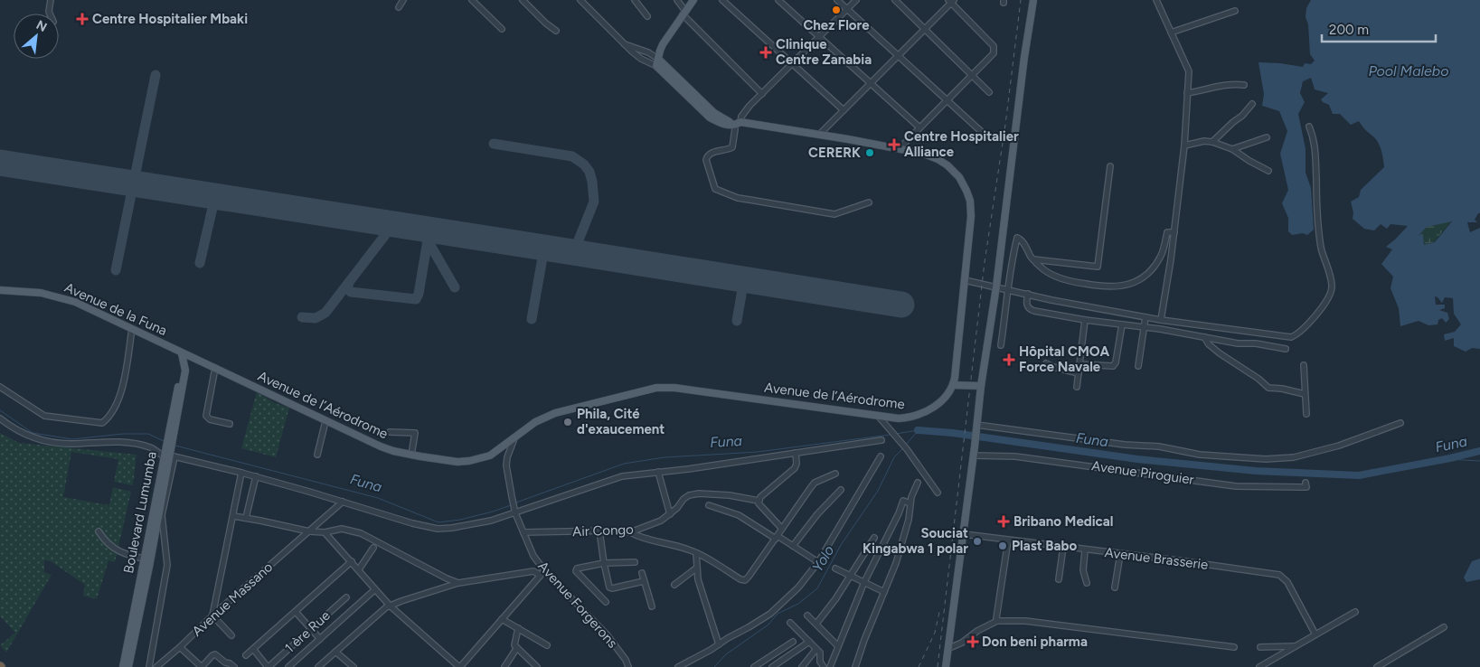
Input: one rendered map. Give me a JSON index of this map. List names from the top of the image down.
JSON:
{
  "streets": {
    "main road": ["Avenue de la Funa", "Avenue de l’Aérodrome", "Boulevard Lumumba"],
    "street": [
      "Avenue Piroguier",
      "Air Congo",
      "Avenue Brasserie",
      "Avenue Massano",
      "Avenue Forgerons",
      "1 ère Rue"
    ]
  },
  "crossings": [
    ["Avenue de la Funa", "Avenue de l’Aérodrome"],
    ["Avenue de la Funa", "Boulevard Lumumba"],
    ["Avenue de l’Aérodrome", "Avenue Forgerons"],
    ["Air Congo", "Avenue Forgerons"]
  ],
  "water": ["Pool Malebo", "Funa", "Yolo"],
  "places": {
    "other": [
      "Chez Flore",
      "CERERK",
      "Phila, Cité d'exaucement",
      "Souciat Kingabwa 1 polar",
      "Plast Babo"
    ],
    "health": [
      "Centre Hospitalier Mbaki",
      "Clinique Centre Zanabia",
      "Centre Hospitalier Alliance",
      "Hôpital CMOA Force Navale",
      "Bribano Medical",
      "Don beni pharma"
    ]
  },
  "scale_bar": "200 m",
  "north": "top right"
}
